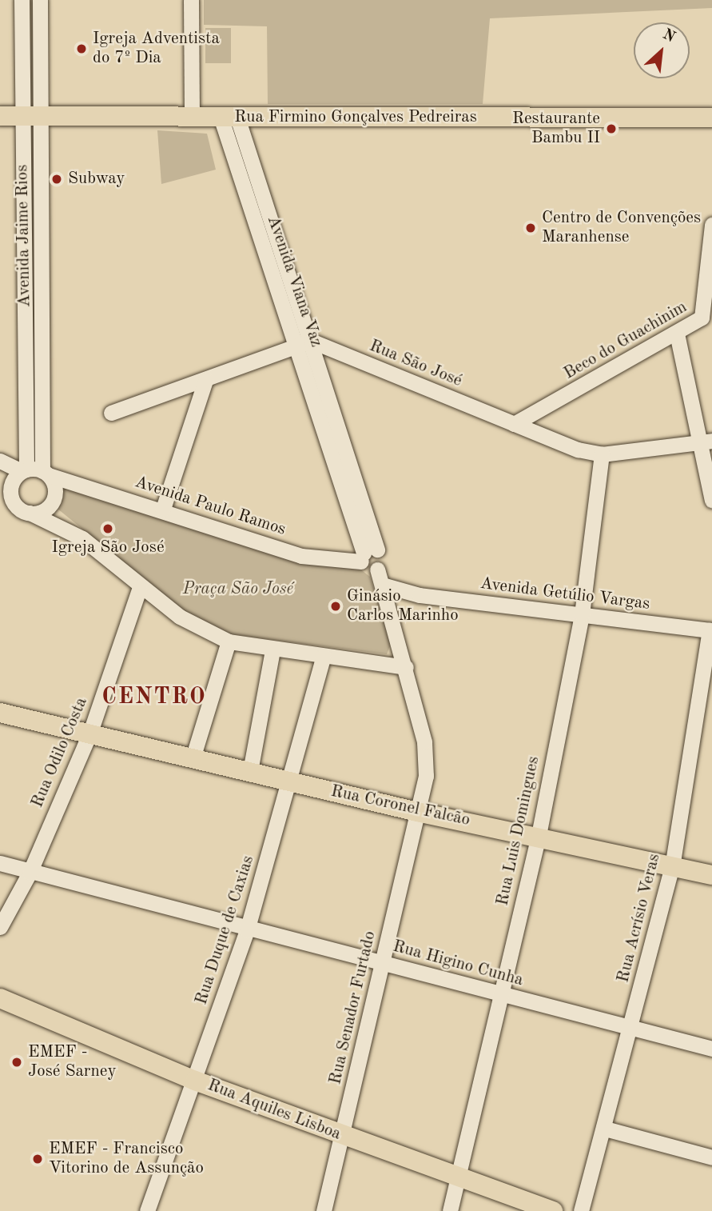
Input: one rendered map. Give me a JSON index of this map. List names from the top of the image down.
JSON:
{
  "streets": {
    "main road": ["Rua Firmino Gonçalves Pedreiras", "Rua Coronel Falcão", "Rua Aquiles Lisboa"],
    "street": [
      "Avenida Jaime Rios",
      "Avenida Viana Vaz",
      "Beco do Guachinim",
      "Rua São José",
      "Avenida Paulo Ramos",
      "Avenida Getúlio Vargas",
      "Rua Odilo Costa",
      "Rua Luis Domingues",
      "Rua Acrísio Veras",
      "Rua Duque de Caxias",
      "Rua Higino Cunha",
      "Rua Senador Furtado"
    ]
  },
  "crossings": [
    ["Rua Firmino Gonçalves Pedreiras", "Avenida Jaime Rios"],
    ["Rua Firmino Gonçalves Pedreiras", "Avenida Viana Vaz"],
    ["Avenida Jaime Rios", "Avenida Paulo Ramos"],
    ["Avenida Viana Vaz", "Rua São José"],
    ["Avenida Viana Vaz", "Avenida Paulo Ramos"],
    ["Avenida Viana Vaz", "Avenida Getúlio Vargas"],
    ["Beco do Guachinim", "Rua São José"],
    ["Rua São José", "Rua Luis Domingues"],
    ["Avenida Paulo Ramos", "Avenida Getúlio Vargas"],
    ["Avenida Getúlio Vargas", "Rua Luis Domingues"],
    ["Avenida Getúlio Vargas", "Rua Acrísio Veras"],
    ["Rua Odilo Costa", "Rua Coronel Falcão"],
    ["Rua Odilo Costa", "Rua Higino Cunha"],
    ["Rua Coronel Falcão", "Rua Luis Domingues"],
    ["Rua Coronel Falcão", "Rua Acrísio Veras"],
    ["Rua Coronel Falcão", "Rua Duque de Caxias"],
    ["Rua Coronel Falcão", "Rua Senador Furtado"],
    ["Rua Luis Domingues", "Rua Higino Cunha"],
    ["Rua Luis Domingues", "Rua Aquiles Lisboa"],
    ["Rua Acrísio Veras", "Rua Higino Cunha"],
    ["Rua Duque de Caxias", "Rua Higino Cunha"],
    ["Rua Duque de Caxias", "Rua Aquiles Lisboa"],
    ["Rua Higino Cunha", "Rua Senador Furtado"],
    ["Rua Senador Furtado", "Rua Aquiles Lisboa"]
  ],
  "districts": ["CENTRO"],
  "parks": ["Praça São José"],
  "places": [
    "Igreja Adventista do 7º Dia",
    "Restaurante Bambu II",
    "Subway",
    "Centro de Convenções Maranhense",
    "Igreja São José",
    "Ginásio Carlos Marinho",
    "EMEF - José Sarney",
    "EMEF - Francisco Vitorino de Assunção"
  ],
  "north": "top right"
}
